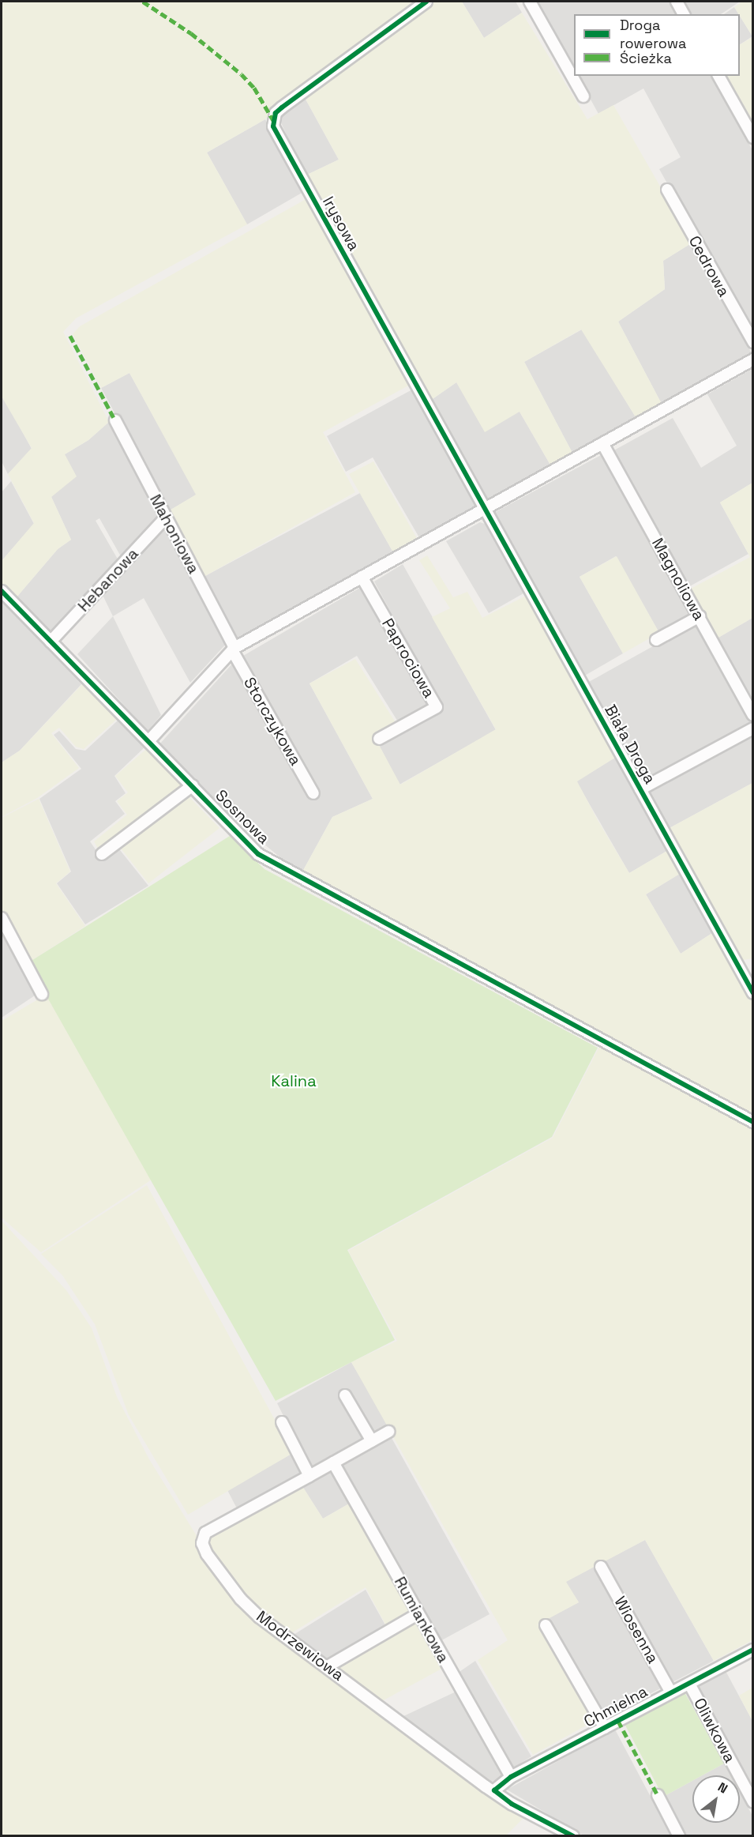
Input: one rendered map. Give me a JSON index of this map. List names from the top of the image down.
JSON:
{
  "streets": {
    "street": [
      "Irysowa",
      "Cedrowa",
      "Mahoniowa",
      "Magnoliowa",
      "Hebanowa",
      "Paprociowa",
      "Storczykowa",
      "Biała Droga",
      "Sosnowa",
      "Rumiankowa",
      "Wiosenna",
      "Modrzewiowa",
      "Chmielna",
      "Oliwkowa"
    ]
  },
  "crossings": [
    ["Irysowa", "Biała Droga"],
    ["Mahoniowa", "Hebanowa"],
    ["Mahoniowa", "Storczykowa"],
    ["Hebanowa", "Sosnowa"],
    ["Rumiankowa", "Chmielna"],
    ["Wiosenna", "Chmielna"],
    ["Modrzewiowa", "Chmielna"],
    ["Chmielna", "Oliwkowa"]
  ],
  "parks": ["Kalina"],
  "legend": ["Droga rowerowa", "Ścieżka"],
  "north": "top right"
}
